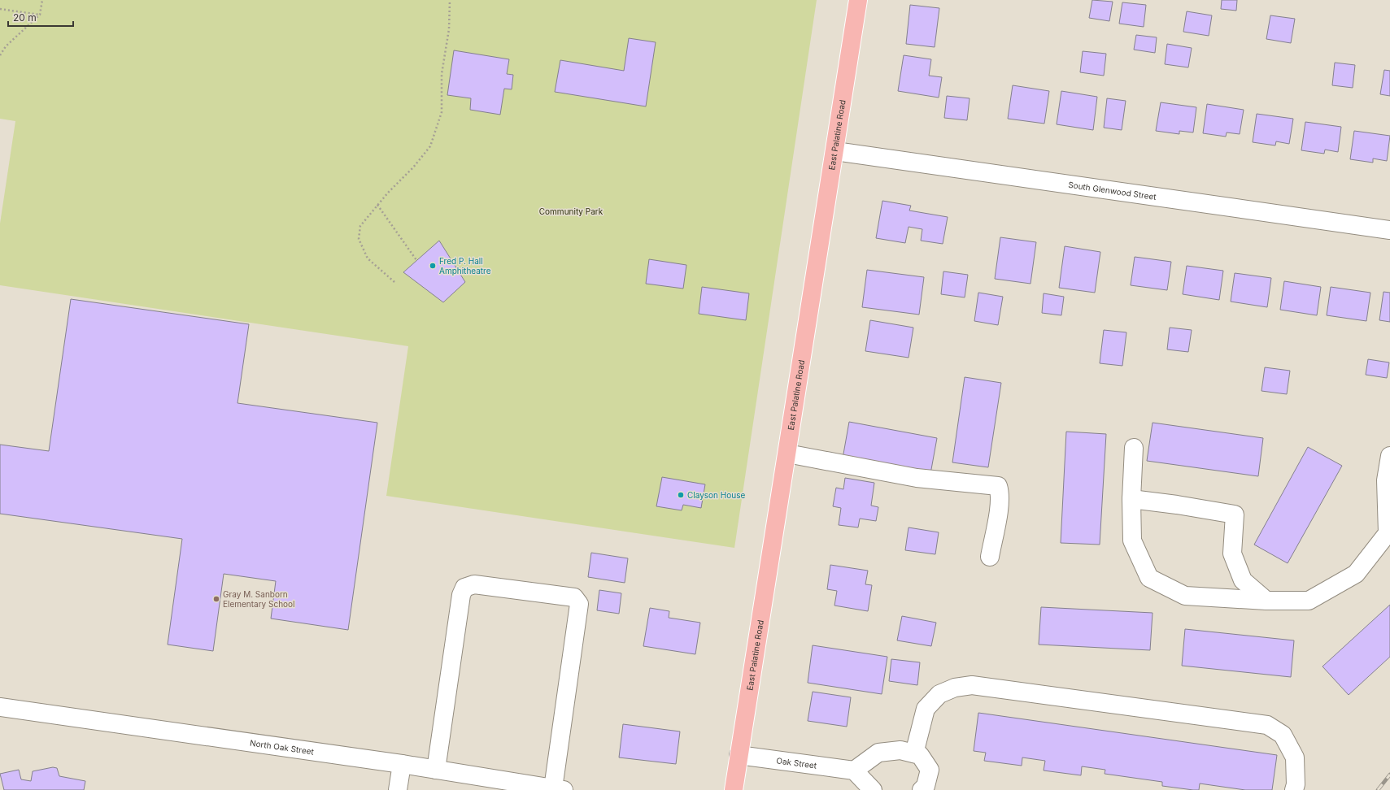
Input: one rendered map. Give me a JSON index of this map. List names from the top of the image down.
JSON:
{
  "streets": {
    "main road": ["East Palatine Road"],
    "street": ["South Glenwood Street", "North Oak Street", "Oak Street"]
  },
  "crossings": [
    ["East Palatine Road", "South Glenwood Street"],
    ["East Palatine Road", "Oak Street"]
  ],
  "parks": ["Community Park"],
  "places": ["Fred P. Hall Amphitheatre", "Clayson House", "Gray M. Sanborn Elementary School"],
  "scale_bar": "20 m"
}
